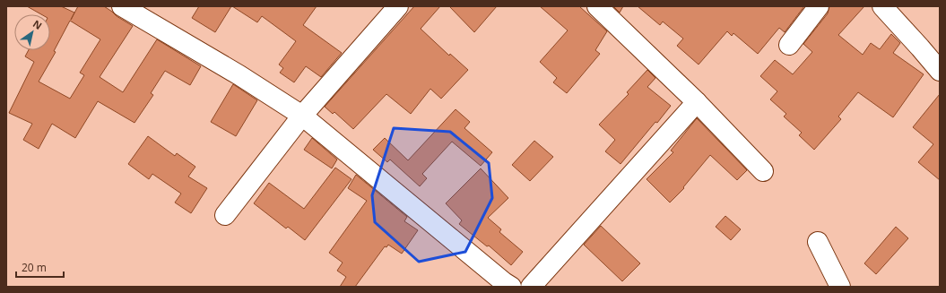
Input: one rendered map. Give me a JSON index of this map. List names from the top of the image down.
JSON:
{
  "scale_bar": "20 m",
  "north": "top right"
}
